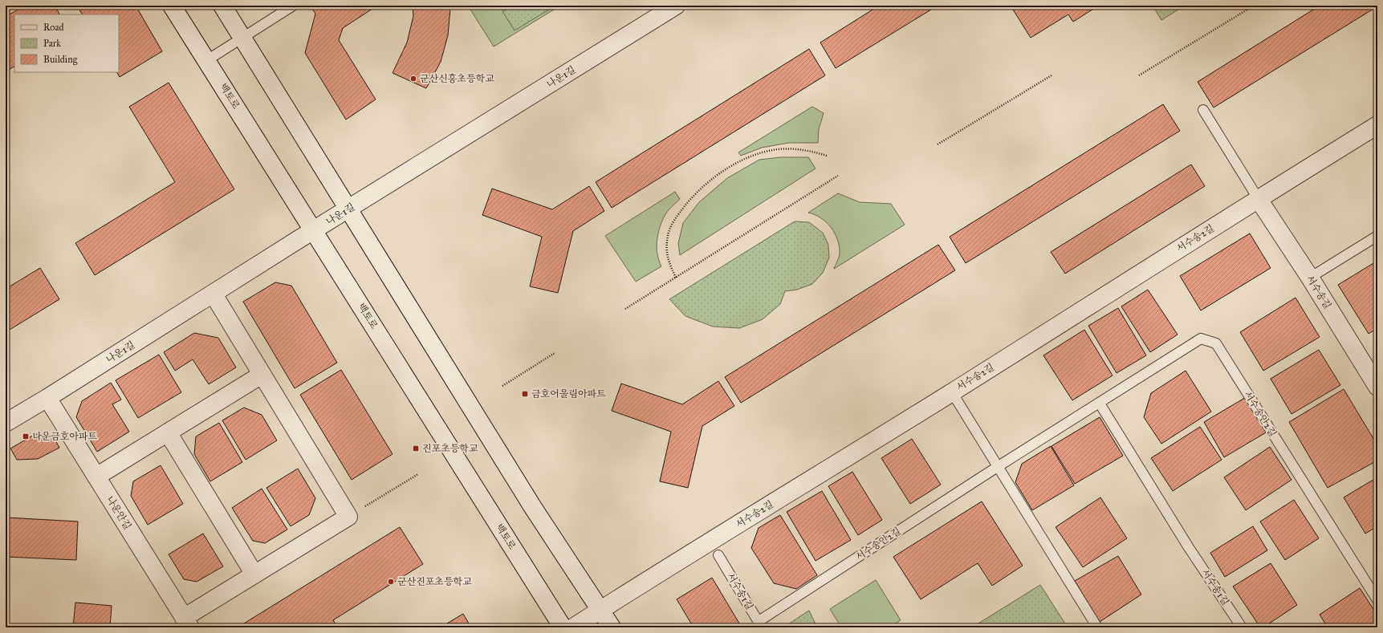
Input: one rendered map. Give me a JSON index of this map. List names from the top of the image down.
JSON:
{
  "streets": {
    "street": [
      "나운1길",
      "백토로",
      "서수송2길",
      "서수송길",
      "나운안길"
    ],
    "lane": ["서수송안2길", "서수송1길"]
  },
  "crossings": [
    ["나운1길", "백토로"],
    ["나운1길", "나운안길"],
    ["서수송2길", "서수송길"],
    ["서수송안2길", "서수송1길"]
  ],
  "places": {
    "other": ["군산신흥초등학교", "군산진포초등학교"],
    "transit": ["금호어울림아파트", "나운금호아파트", "진포초등학교"]
  },
  "legend": ["Road", "Park", "Building"]
}
